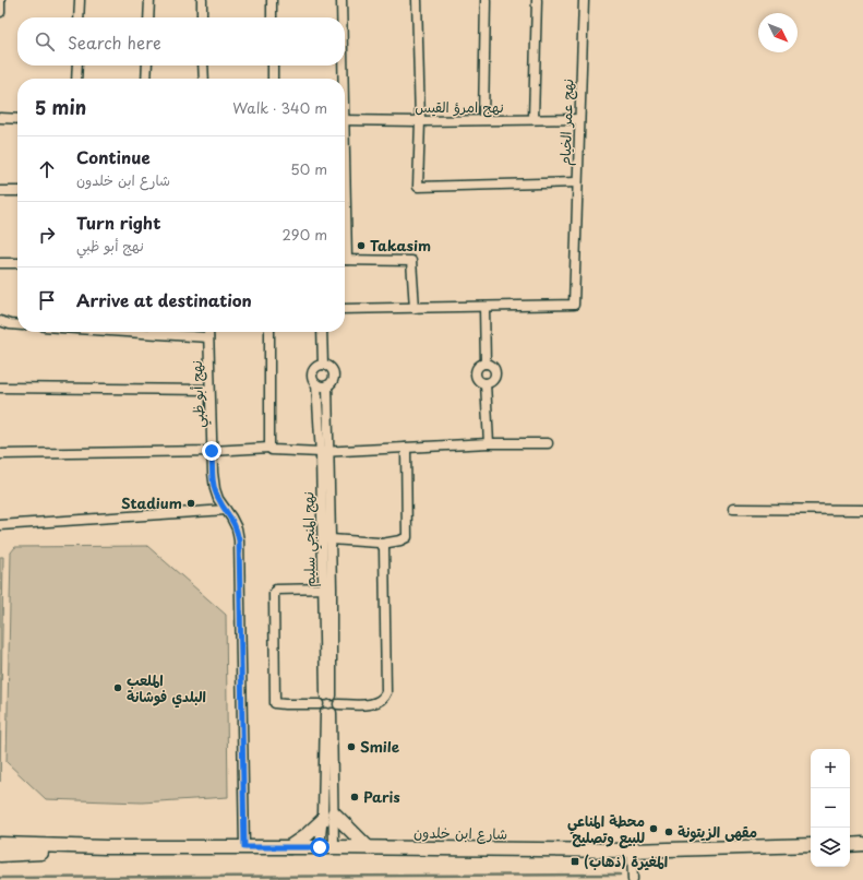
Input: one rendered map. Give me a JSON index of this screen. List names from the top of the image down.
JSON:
{
  "streets": {
    "street": [
      "نهج امرؤ القيس",
      "نهج عمر الخيام",
      "نهج أبو ظبي",
      "نهج المنجي سليم",
      "شارع ابن خلدون"
    ]
  },
  "crossings": [
    ["نهج امرؤ القيس", "نهج عمر الخيام"],
    ["نهج أبو ظبي", "شارع ابن خلدون"]
  ],
  "places": {
    "other": [
      "Takasim",
      "Stadium",
      "الملعب البلدي فوشانة",
      "Smile",
      "Paris",
      "محطة المناعي للبيع وتصليح",
      "مقهى الزيتونة"
    ],
    "transit": ["المغيرة (ذهاب)"]
  },
  "north": "bottom right",
  "page": {
    "search": "Search here",
    "heading": ["5 min", "Walk · 340 m"],
    "list": [
      ["Continue", "شارع ابن خلدون", "50 m"],
      ["Turn right", "نهج أبو ظبي", "290 m"],
      "Arrive at destination"
    ],
    "map_buttons": ["+", "−"]
  }
}
